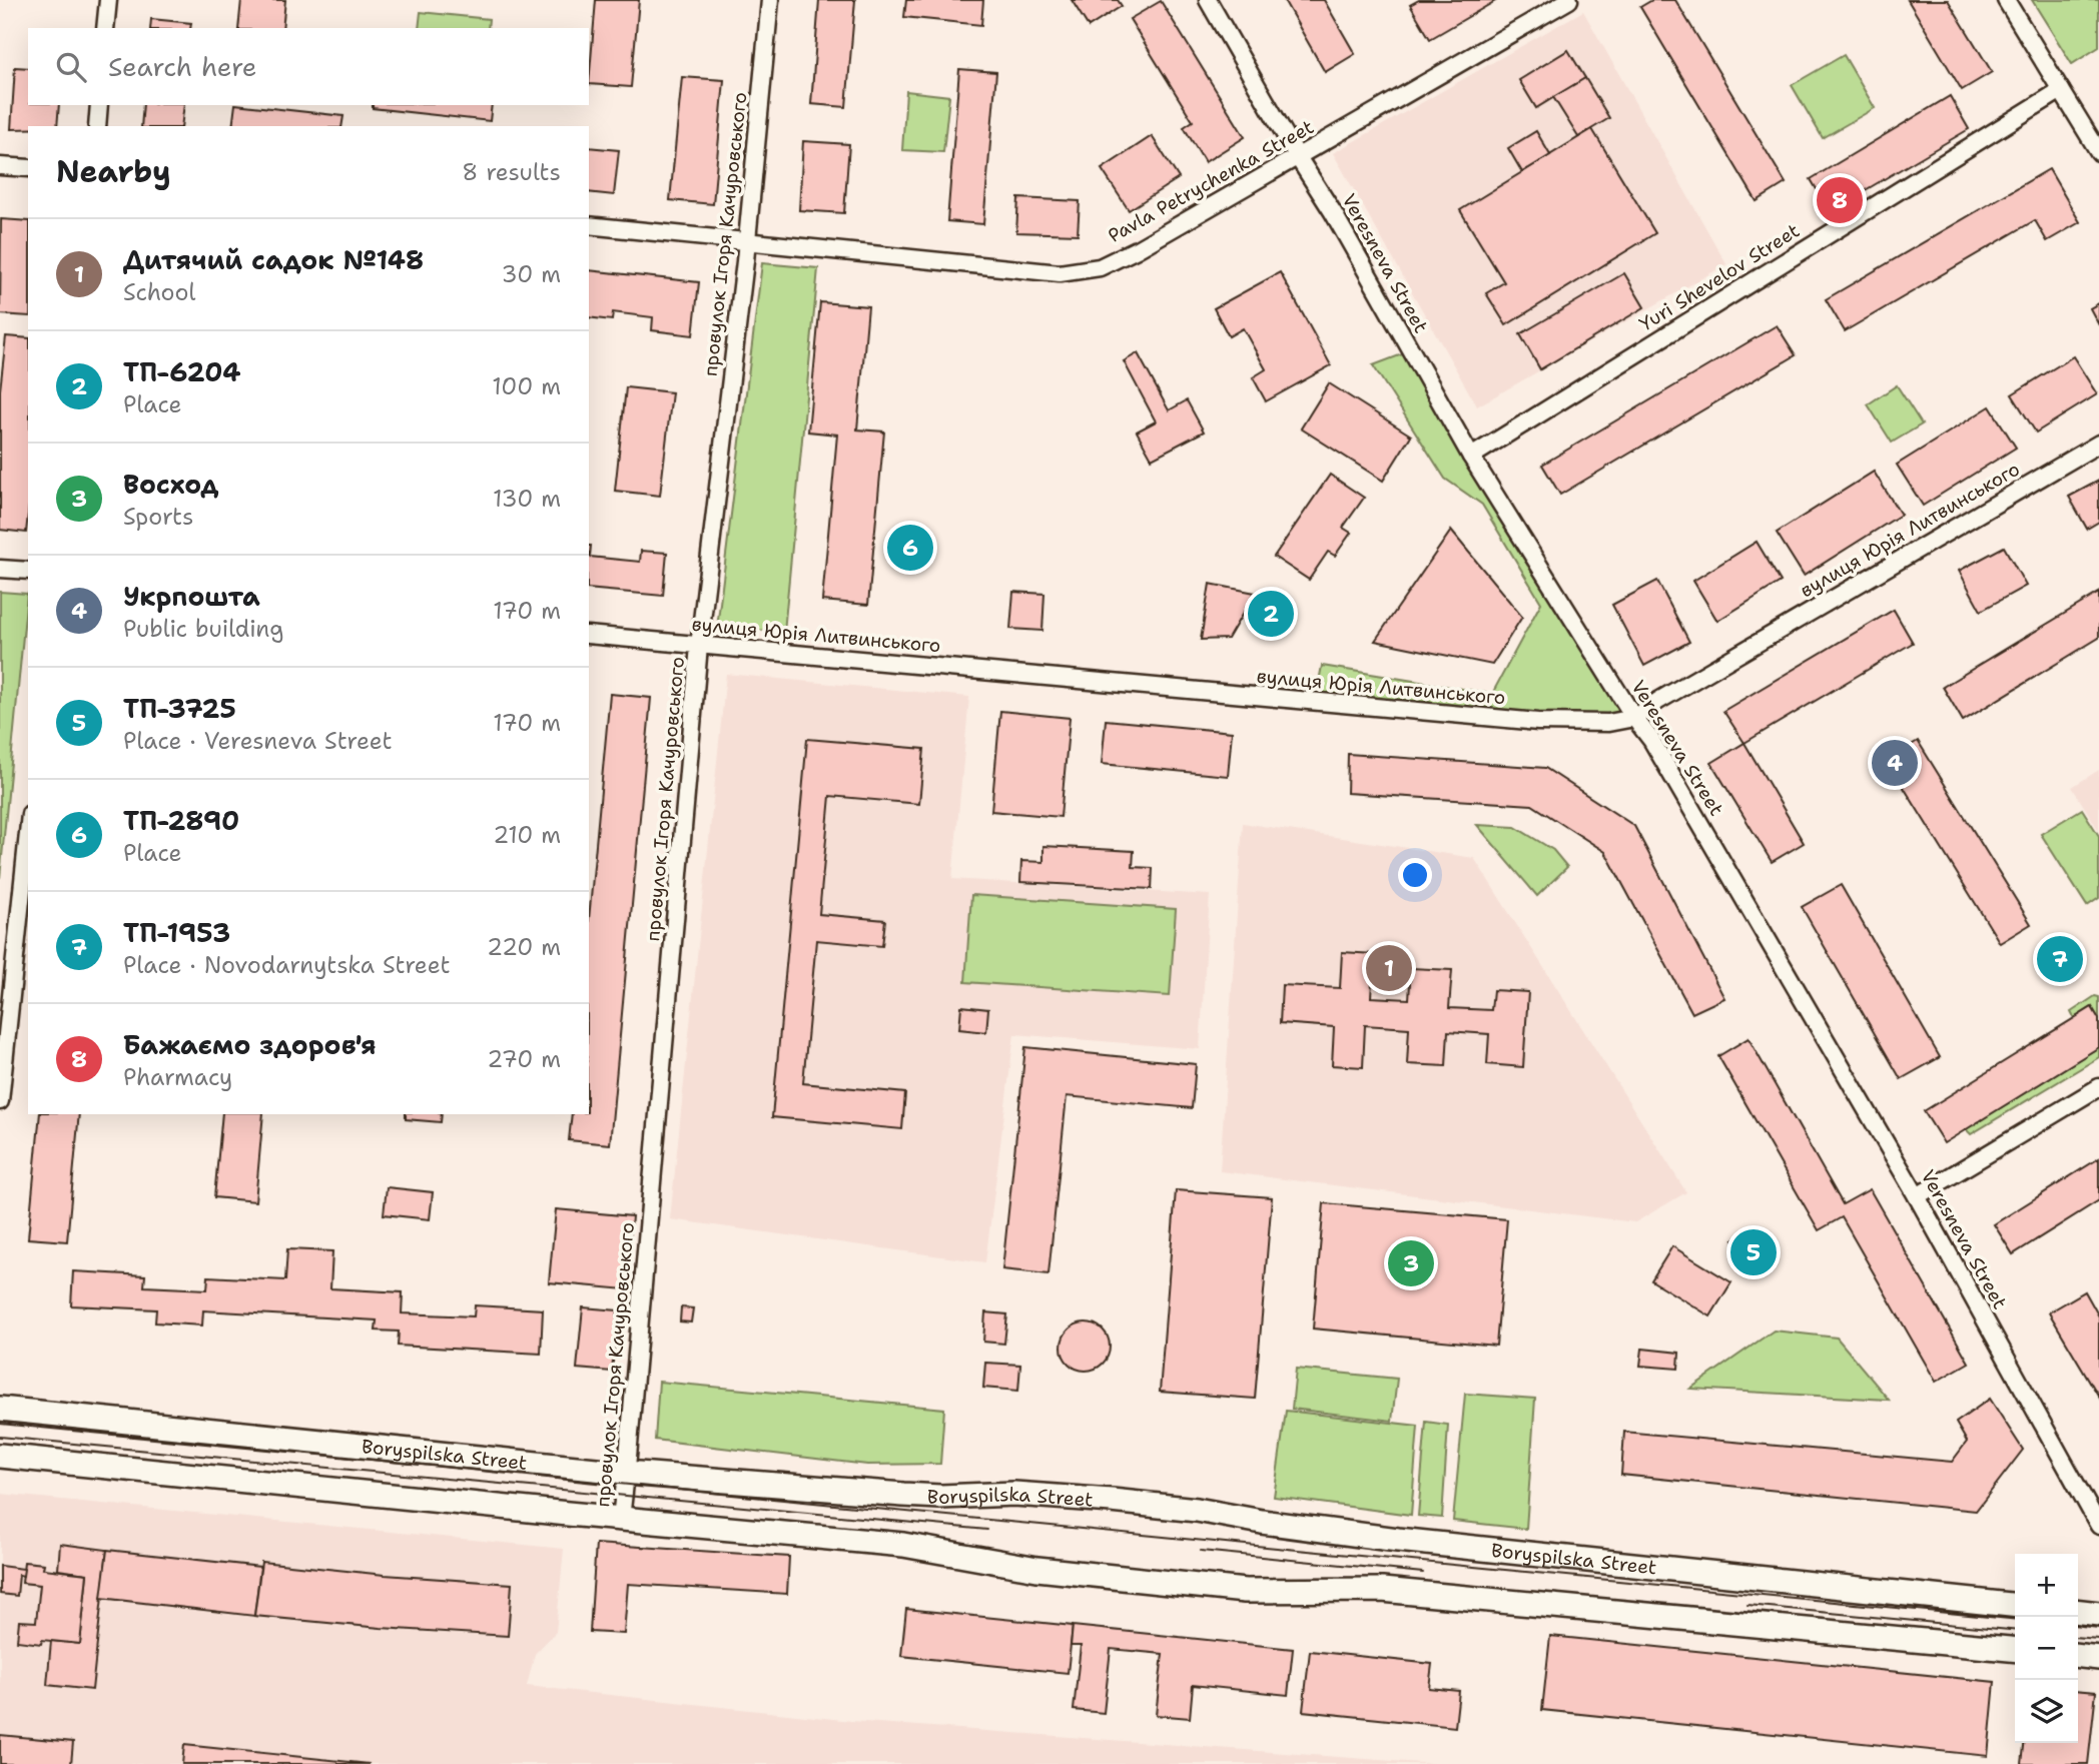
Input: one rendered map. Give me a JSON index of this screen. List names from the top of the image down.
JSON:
{
  "streets": {
    "main road": ["Boryspilska Street"],
    "street": [
      "Pavla Petrychenka Street",
      "провулок Ігоря Качуровського",
      "Veresneva Street",
      "Yuri Shevelov Street",
      "вулиця Юрія Литвинського"
    ]
  },
  "crossings": [
    ["Pavla Petrychenka Street", "провулок Ігоря Качуровського"],
    ["Pavla Petrychenka Street", "Veresneva Street"],
    ["провулок Ігоря Качуровського", "вулиця Юрія Литвинського"],
    ["провулок Ігоря Качуровського", "Boryspilska Street"],
    ["Veresneva Street", "Yuri Shevelov Street"],
    ["Veresneva Street", "вулиця Юрія Литвинського"]
  ],
  "page": {
    "search": "Search here",
    "heading": ["Nearby", "8 results"],
    "pins": [
      "8",
      "6",
      "2",
      "4",
      "7",
      "1",
      "5",
      "3"
    ],
    "list": [
      {
        "mark": "1",
        "name": "Дитячий садок №148",
        "note": "School",
        "value": "30 m"
      },
      {
        "mark": "2",
        "name": "ТП-6204",
        "note": "Place",
        "value": "100 m"
      },
      {
        "mark": "3",
        "name": "Восход",
        "note": "Sports",
        "value": "130 m"
      },
      {
        "mark": "4",
        "name": "Укрпошта",
        "note": "Public building",
        "value": "170 m"
      },
      {
        "mark": "5",
        "name": "ТП-3725",
        "note": "Place · Veresneva Street",
        "value": "170 m"
      },
      {
        "mark": "6",
        "name": "ТП-2890",
        "note": "Place",
        "value": "210 m"
      },
      {
        "mark": "7",
        "name": "ТП-1953",
        "note": "Place · Novodarnytska Street",
        "value": "220 m"
      },
      {
        "mark": "8",
        "name": "Бажаємо здоров'я",
        "note": "Pharmacy",
        "value": "270 m"
      }
    ],
    "map_buttons": ["+", "−"]
  }
}
